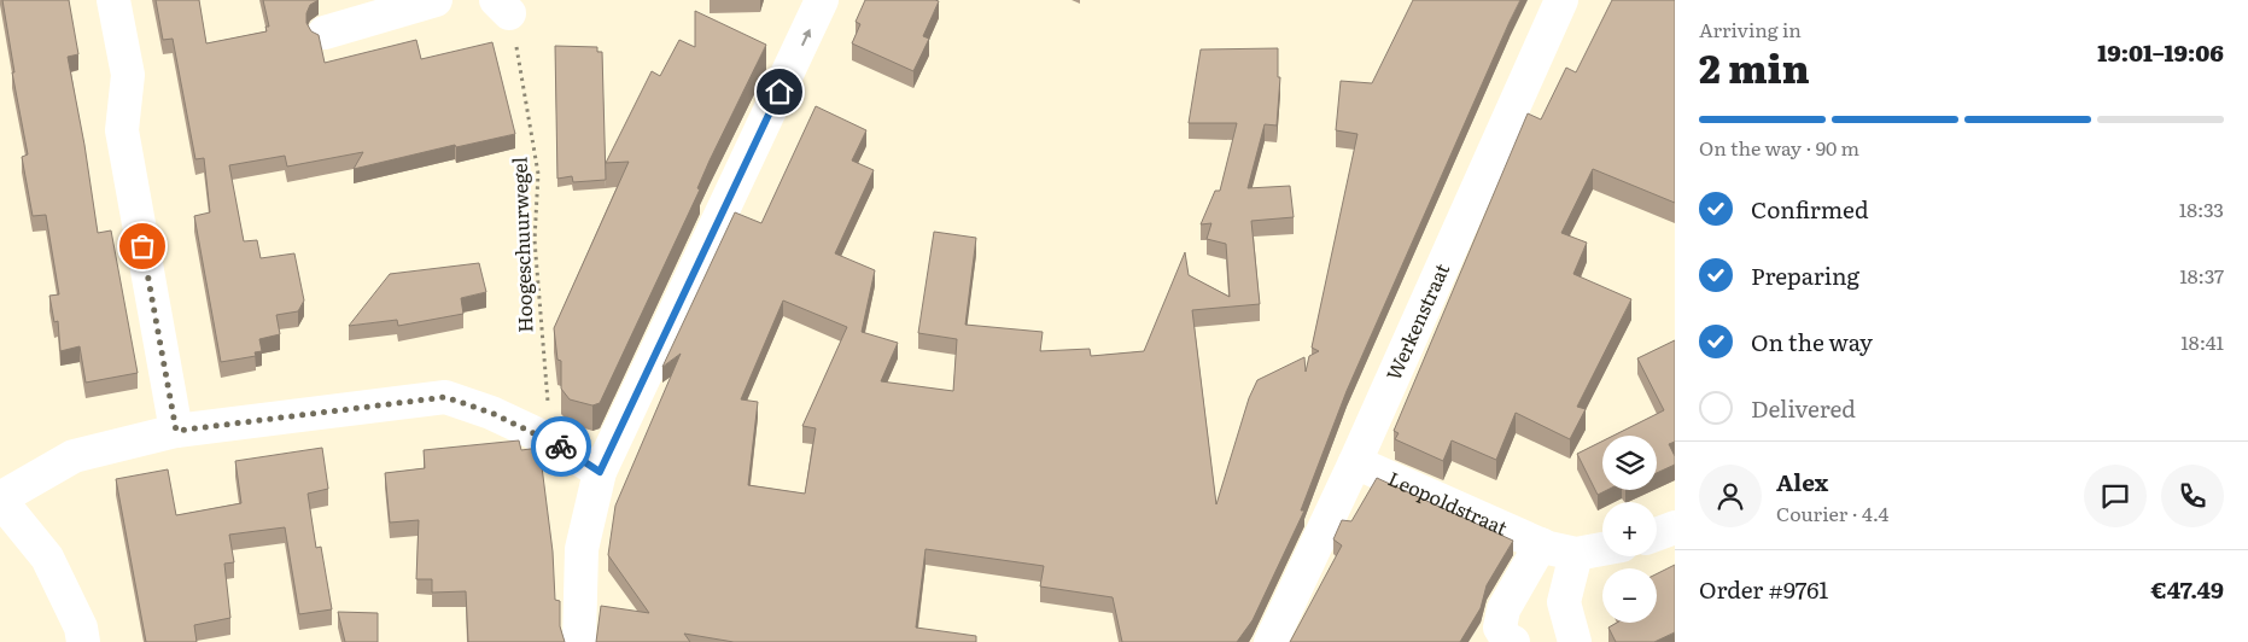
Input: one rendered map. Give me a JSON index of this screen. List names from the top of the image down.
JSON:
{
  "streets": {
    "street": ["Werkenstraat", "Leopoldstraat"],
    "path": ["Hoogeschuurwegel"]
  },
  "crossings": [
    ["Werkenstraat", "Leopoldstraat"]
  ],
  "page": {
    "heading": ["2 min", "Arriving in", "19:01–19:06"],
    "panel": [
      "Alex",
      "Courier · 4.4",
      "Order #9761",
      "€47.49"
    ],
    "bar": "On the way · 90 m",
    "list": [
      ["Confirmed", "18:33"],
      ["Preparing", "18:37"],
      ["On the way", "18:41"],
      "Delivered"
    ],
    "map_buttons": ["+", "−"]
  }
}
